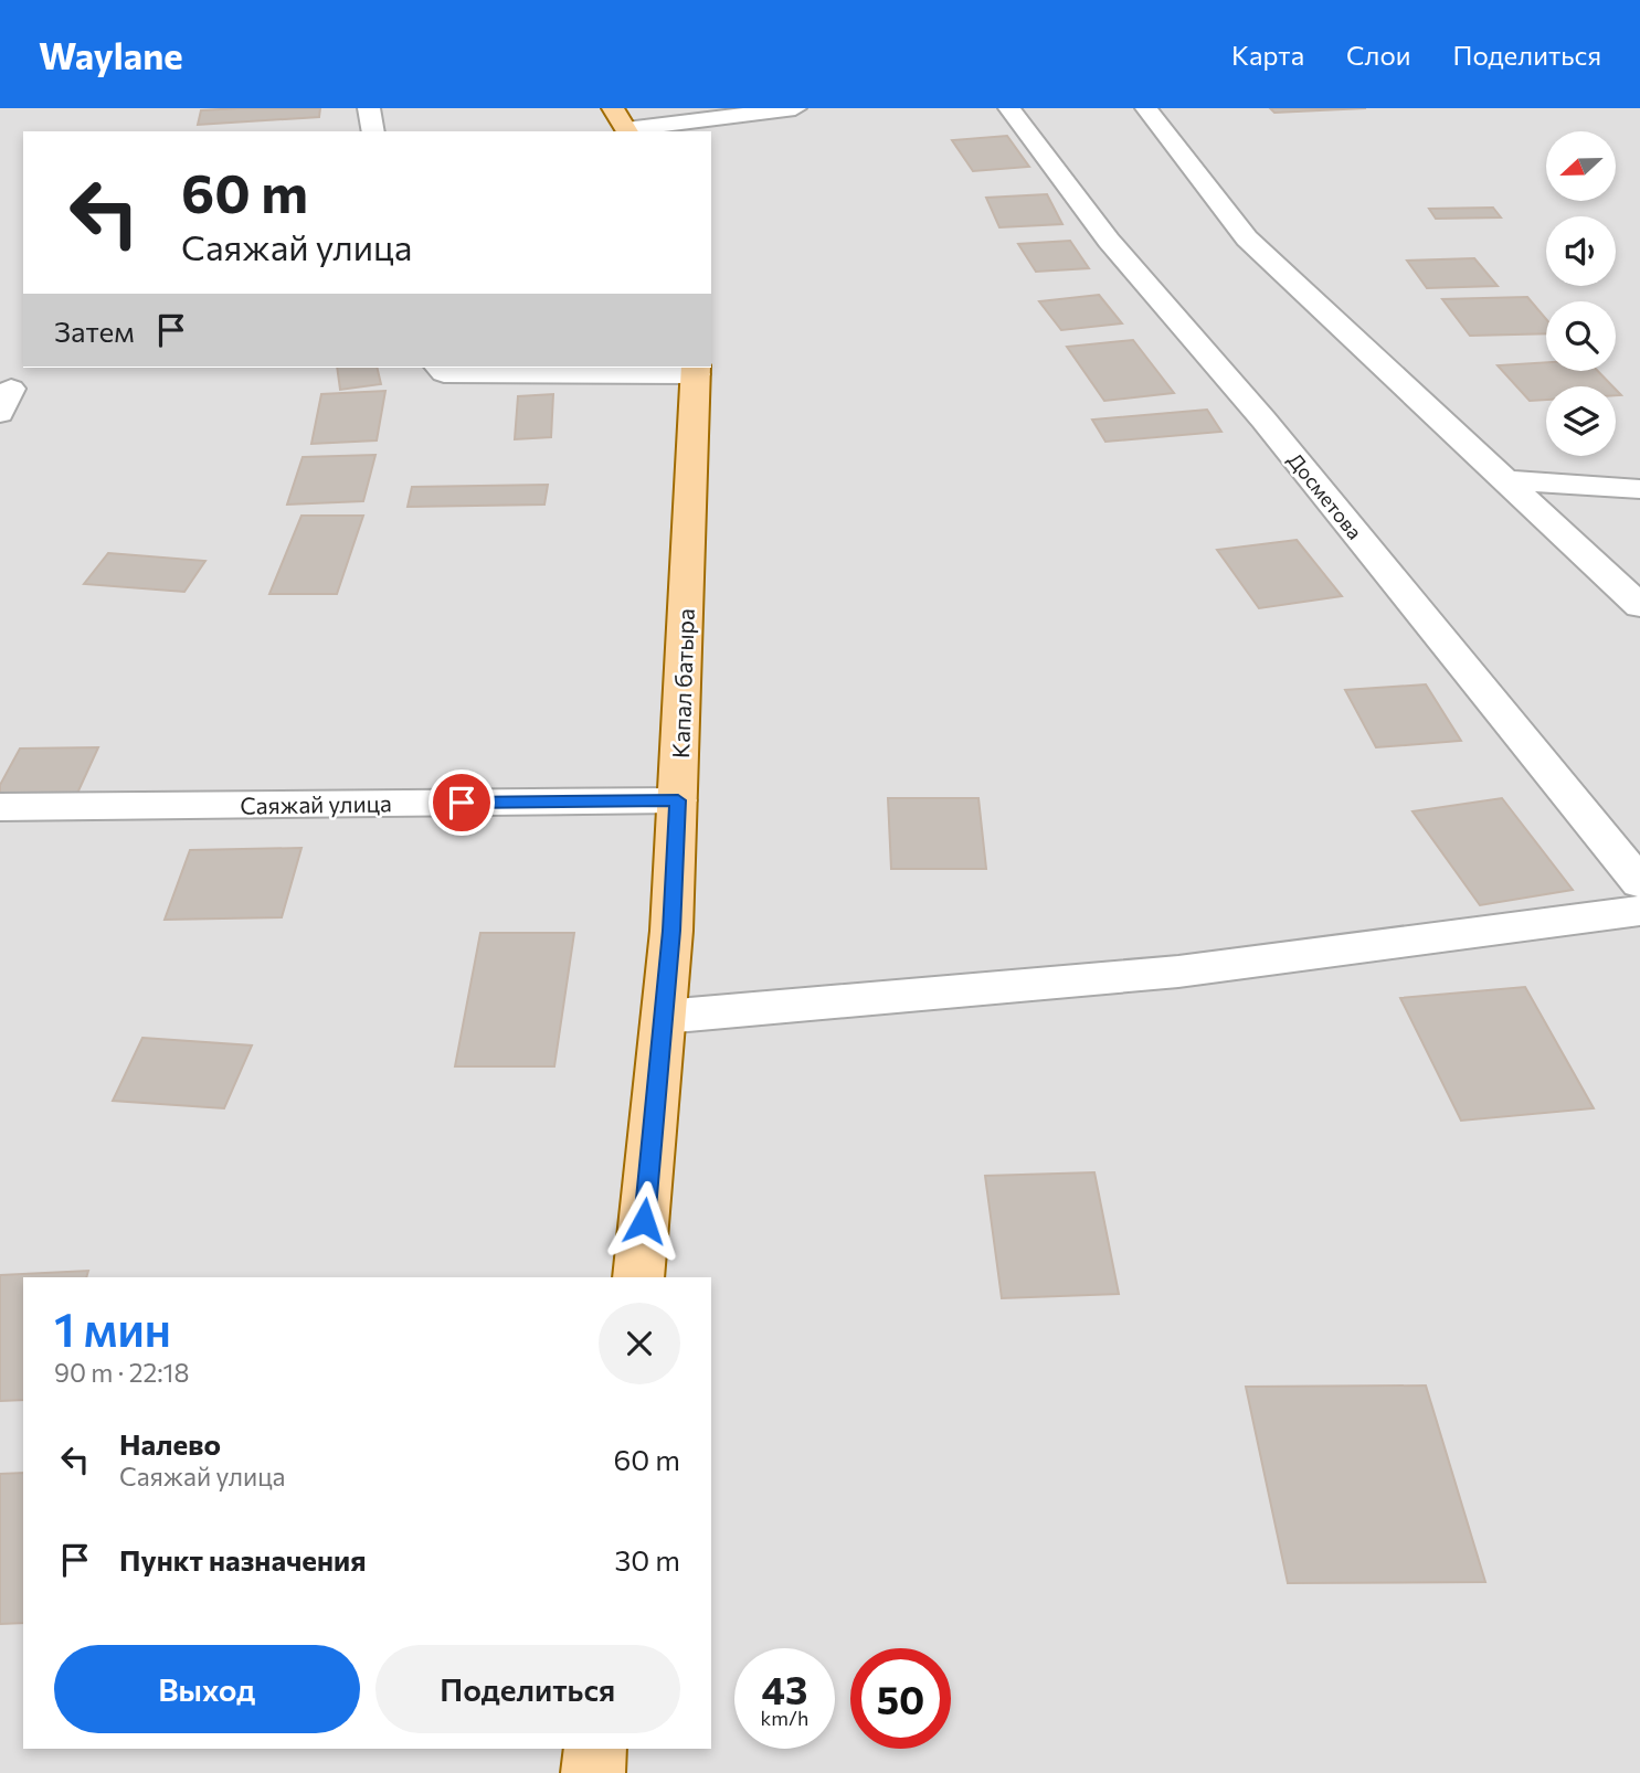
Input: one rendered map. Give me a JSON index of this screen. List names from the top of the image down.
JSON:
{
  "streets": {
    "main road": ["Капал батыра"],
    "street": ["Досметова", "Саяжай улица"]
  },
  "crossings": [
    ["Капал батыра", "Саяжай улица"]
  ],
  "north": "left",
  "page": {
    "header": "Waylane",
    "nav": ["Карта", "Слои", "Поделиться"],
    "turn": ["60 m", "Саяжай улица"],
    "then": "Затем",
    "heading": ["1 мин", "90 m · 22:18"],
    "list": [
      {
        "name": "Налево",
        "note": "Саяжай улица",
        "value": "60 m"
      },
      {
        "name": "Пункт назначения",
        "value": "30 m"
      }
    ],
    "buttons": ["Выход", "Поделиться"],
    "speed": "43 km/h",
    "limit": "50"
  }
}
